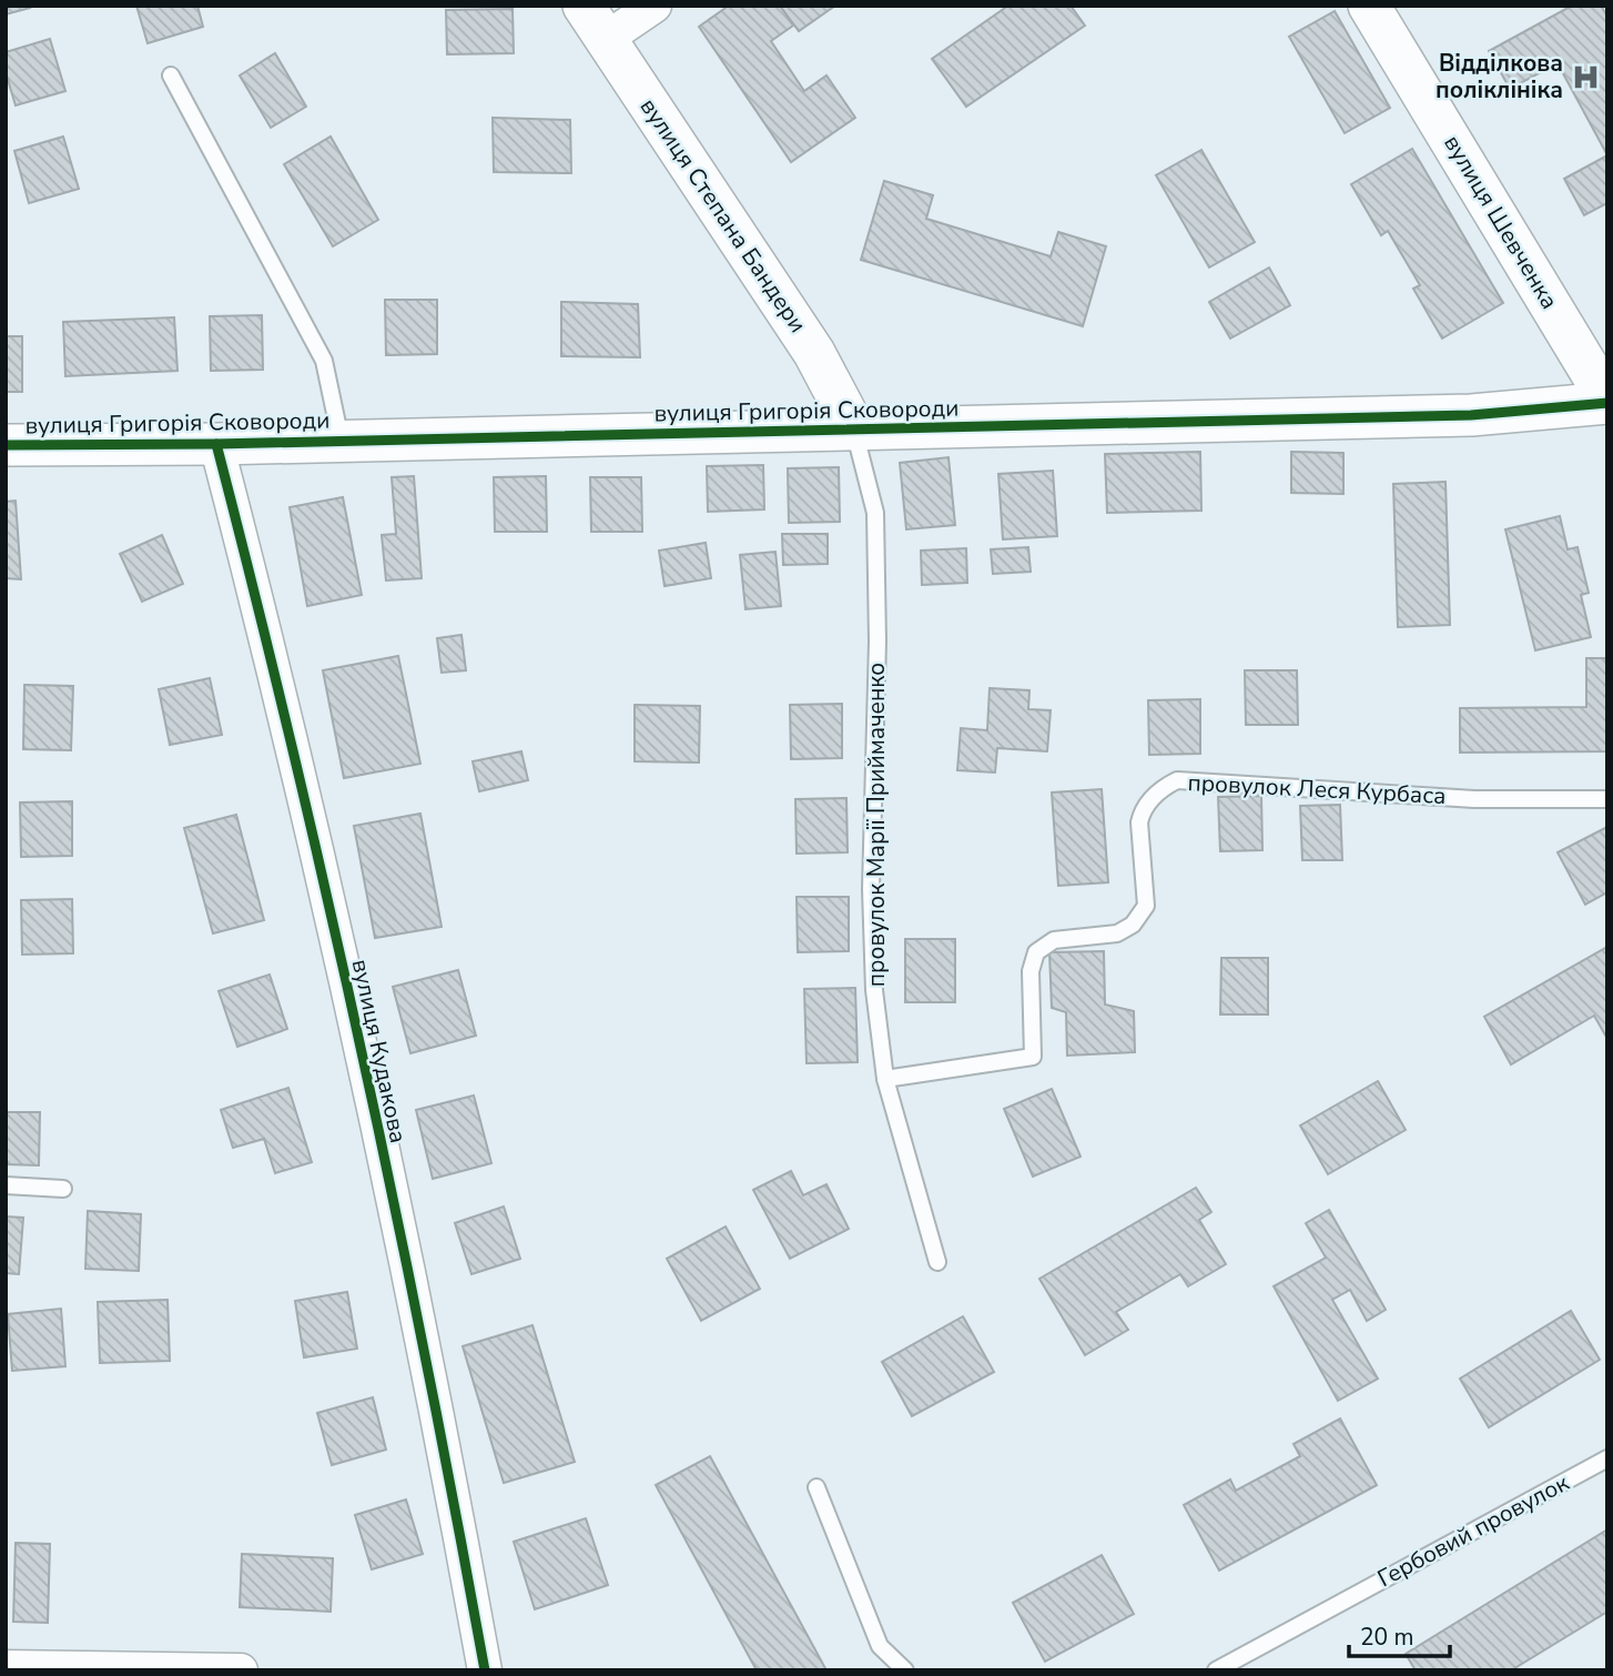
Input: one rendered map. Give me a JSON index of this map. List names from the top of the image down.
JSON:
{
  "streets": {
    "street": [
      "вулиця Степана Бандери",
      "вулиця Шевченка",
      "вулиця Григорія Сковороди",
      "вулиця Кудакова"
    ],
    "lane": ["провулок Леся Курбаса", "провулок Марії Приймаченко", "Гербовий провулок"]
  },
  "crossings": [
    ["вулиця Степана Бандери", "вулиця Григорія Сковороди"],
    ["вулиця Степана Бандери", "провулок Марії Приймаченко"],
    ["вулиця Шевченка", "вулиця Григорія Сковороди"],
    ["вулиця Григорія Сковороди", "провулок Марії Приймаченко"],
    ["вулиця Григорія Сковороди", "вулиця Кудакова"],
    ["провулок Леся Курбаса", "провулок Марії Приймаченко"]
  ],
  "places": {
    "hospital": ["Відділкова поліклініка"]
  },
  "scale_bar": "20 m"
}
